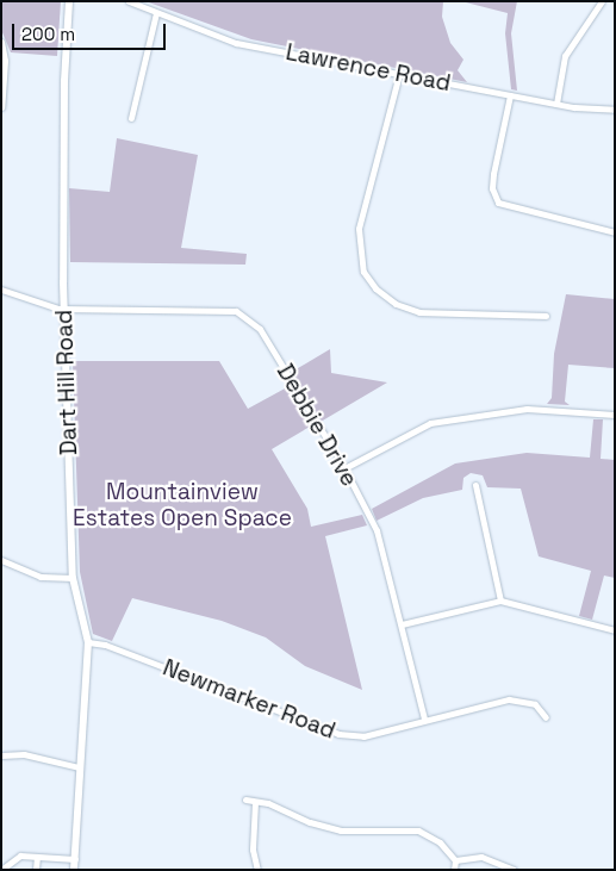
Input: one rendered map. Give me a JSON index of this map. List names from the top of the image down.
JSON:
{
  "streets": {
    "main road": ["Dart Hill Road"],
    "street": ["Lawrence Road", "Debbie Drive", "Newmarker Road"]
  },
  "crossings": [
    ["Dart Hill Road", "Debbie Drive"],
    ["Dart Hill Road", "Newmarker Road"],
    ["Debbie Drive", "Newmarker Road"]
  ],
  "parks": ["Mountainview Estates Open Space"],
  "scale_bar": "200 m"
}
